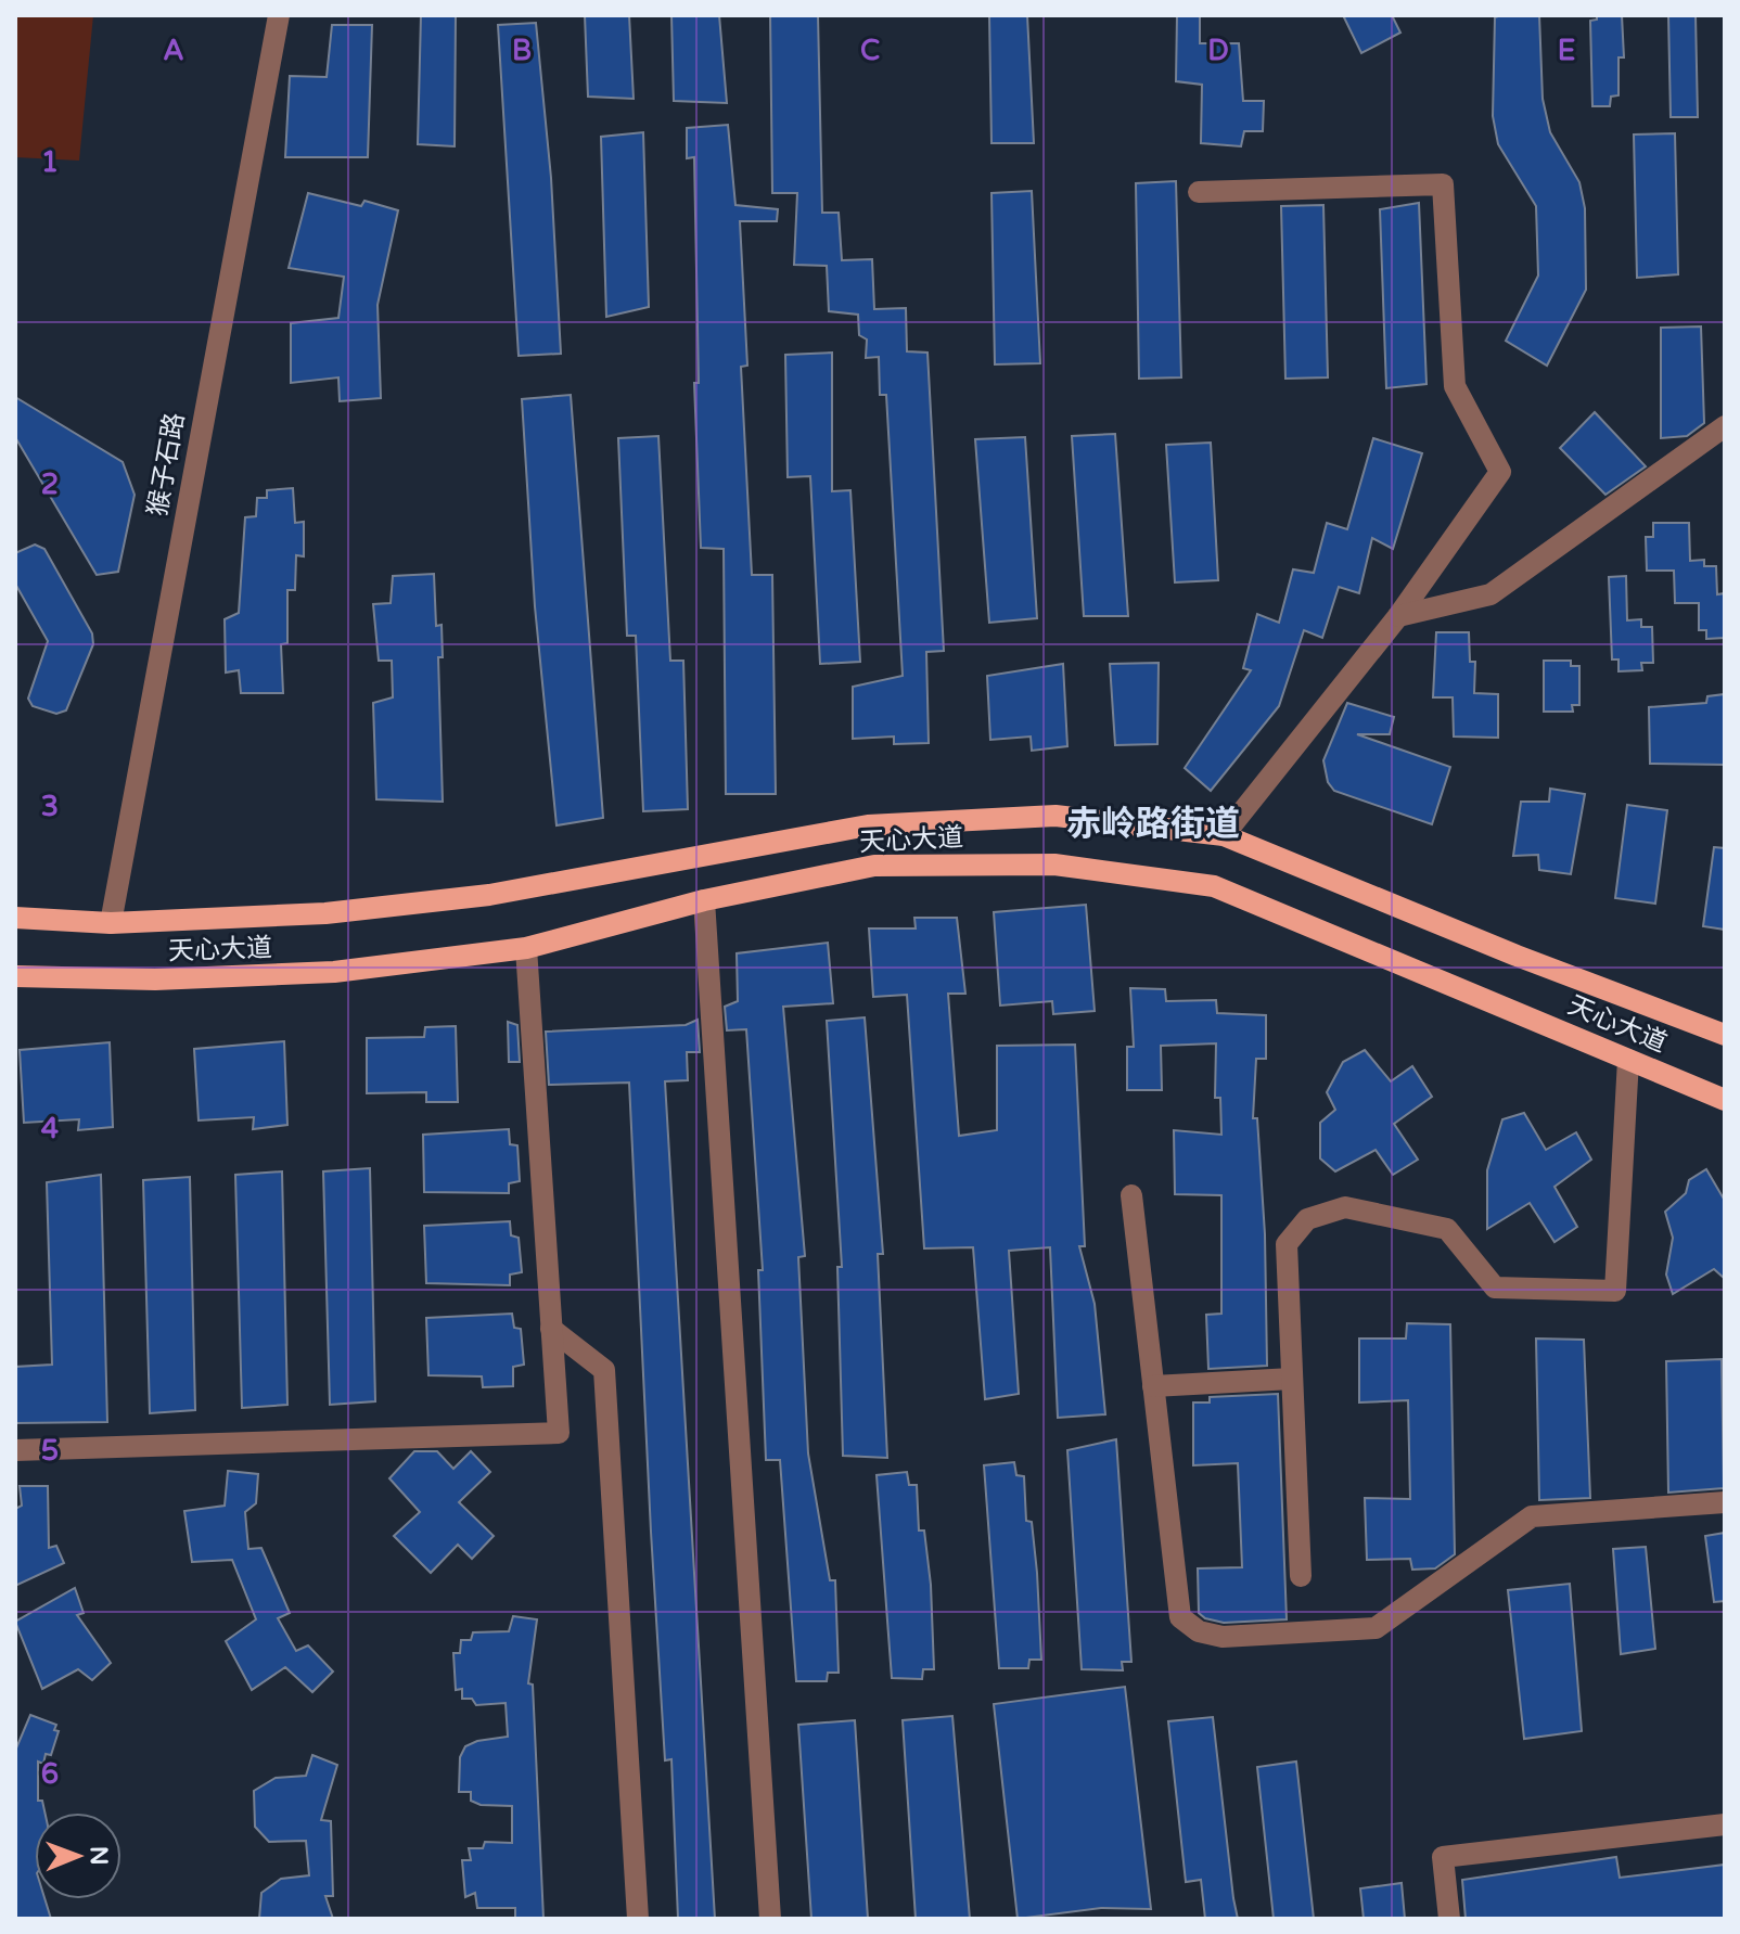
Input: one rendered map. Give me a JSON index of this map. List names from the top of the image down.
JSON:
{
  "streets": {
    "main road": ["天心大道"],
    "street": ["猴子石路"]
  },
  "crossings": [
    ["猴子石路", "天心大道"]
  ],
  "districts": ["赤岭路街道"],
  "north": "right",
  "grid": {
    "columns": [
      "A",
      "B",
      "C",
      "D",
      "E"
    ],
    "rows": [
      "1",
      "2",
      "3",
      "4",
      "5",
      "6"
    ]
  }
}
